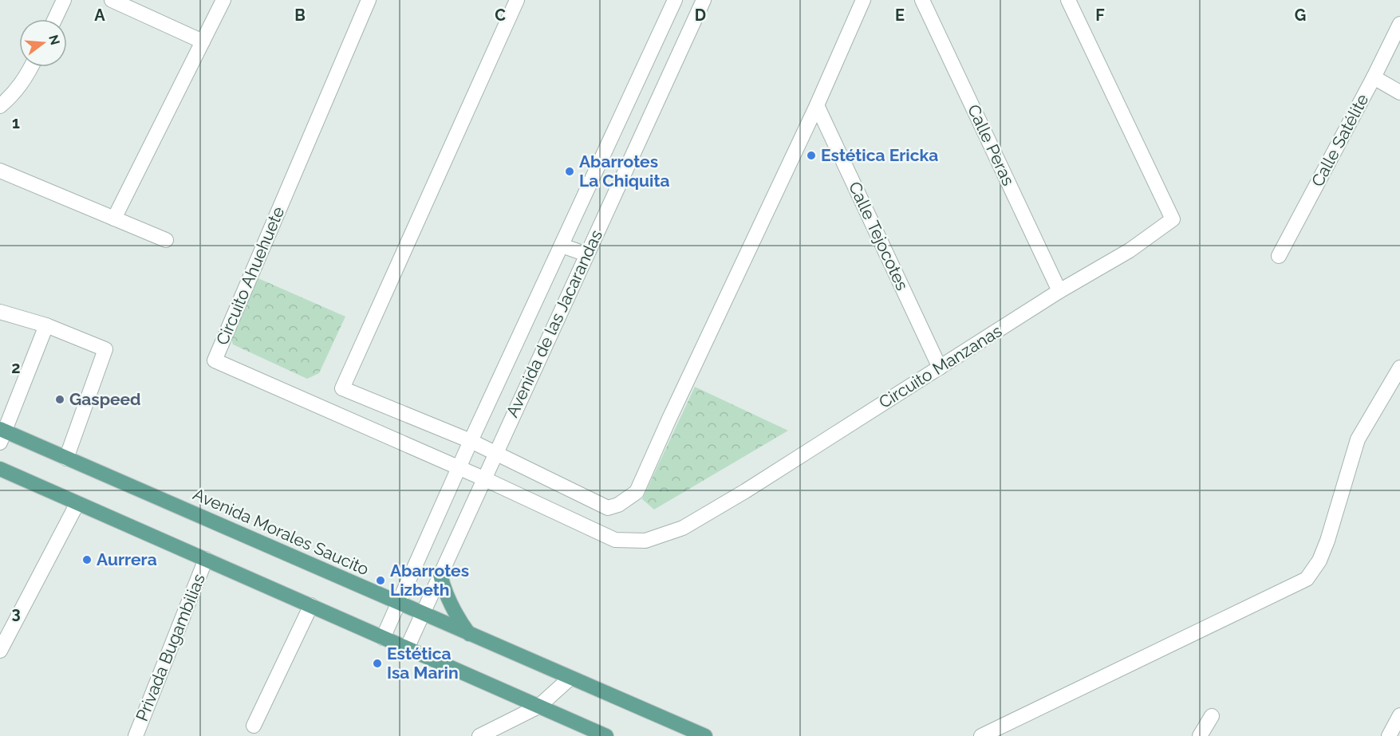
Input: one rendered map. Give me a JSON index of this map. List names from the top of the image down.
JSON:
{
  "streets": {
    "main road": ["Avenida Morales Saucito"],
    "street": [
      "Calle Satélite",
      "Calle Peras",
      "Calle Tejocotes",
      "Circuito Ahuehuete",
      "Avenida de las Jacarandas",
      "Circuito Manzanas",
      "Privada Bugambilias"
    ]
  },
  "crossings": [
    ["Calle Peras", "Circuito Manzanas"],
    ["Calle Tejocotes", "Circuito Manzanas"],
    ["Circuito Ahuehuete", "Avenida de las Jacarandas"],
    ["Circuito Ahuehuete", "Circuito Manzanas"],
    ["Avenida de las Jacarandas", "Circuito Manzanas"],
    ["Avenida de las Jacarandas", "Avenida Morales Saucito"]
  ],
  "places": [
    "Estética Ericka",
    "Abarrotes La Chiquita",
    "Gaspeed",
    "Aurrera",
    "Abarrotes Lizbeth",
    "Estética Isa Marin"
  ],
  "north": "right",
  "grid": {
    "columns": [
      "A",
      "B",
      "C",
      "D",
      "E",
      "F",
      "G"
    ],
    "rows": ["1", "2", "3"]
  }
}
